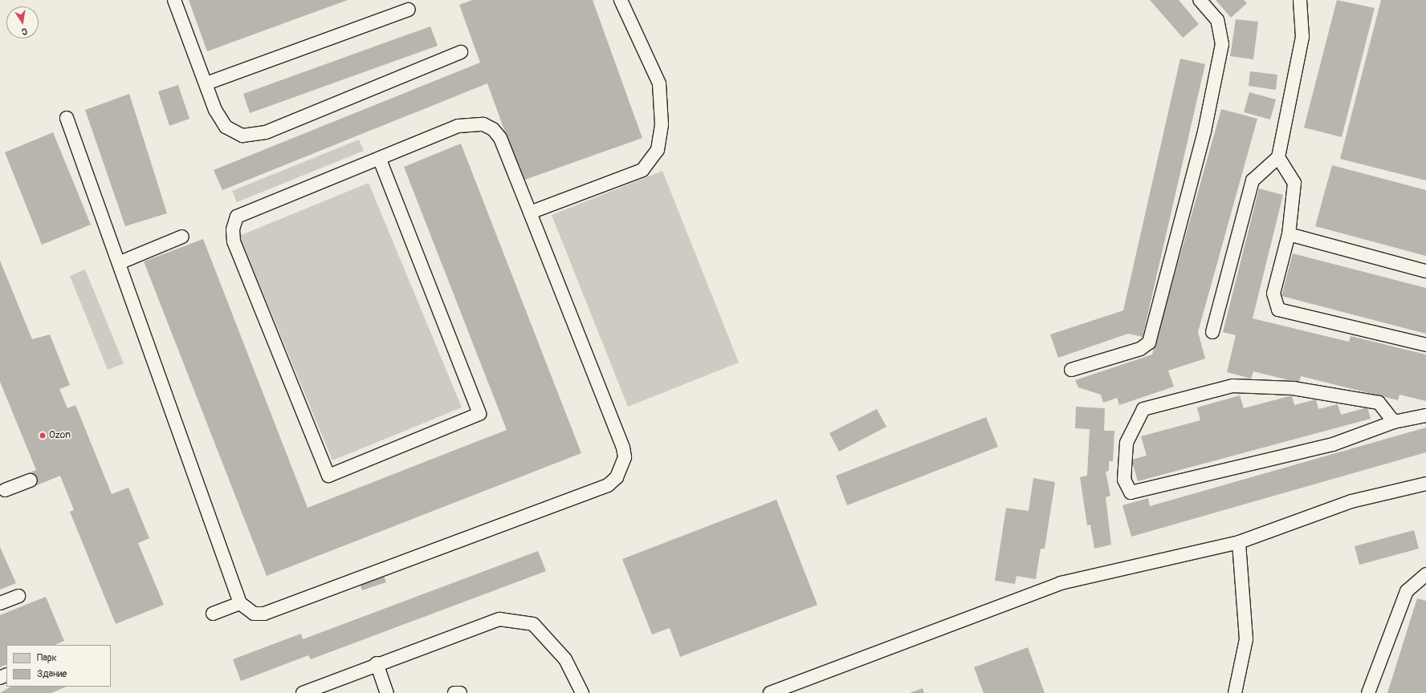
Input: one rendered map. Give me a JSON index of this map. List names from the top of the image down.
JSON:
{
  "places": ["Ozon"],
  "legend": ["Парк", "Здание"],
  "north": "bottom"
}
